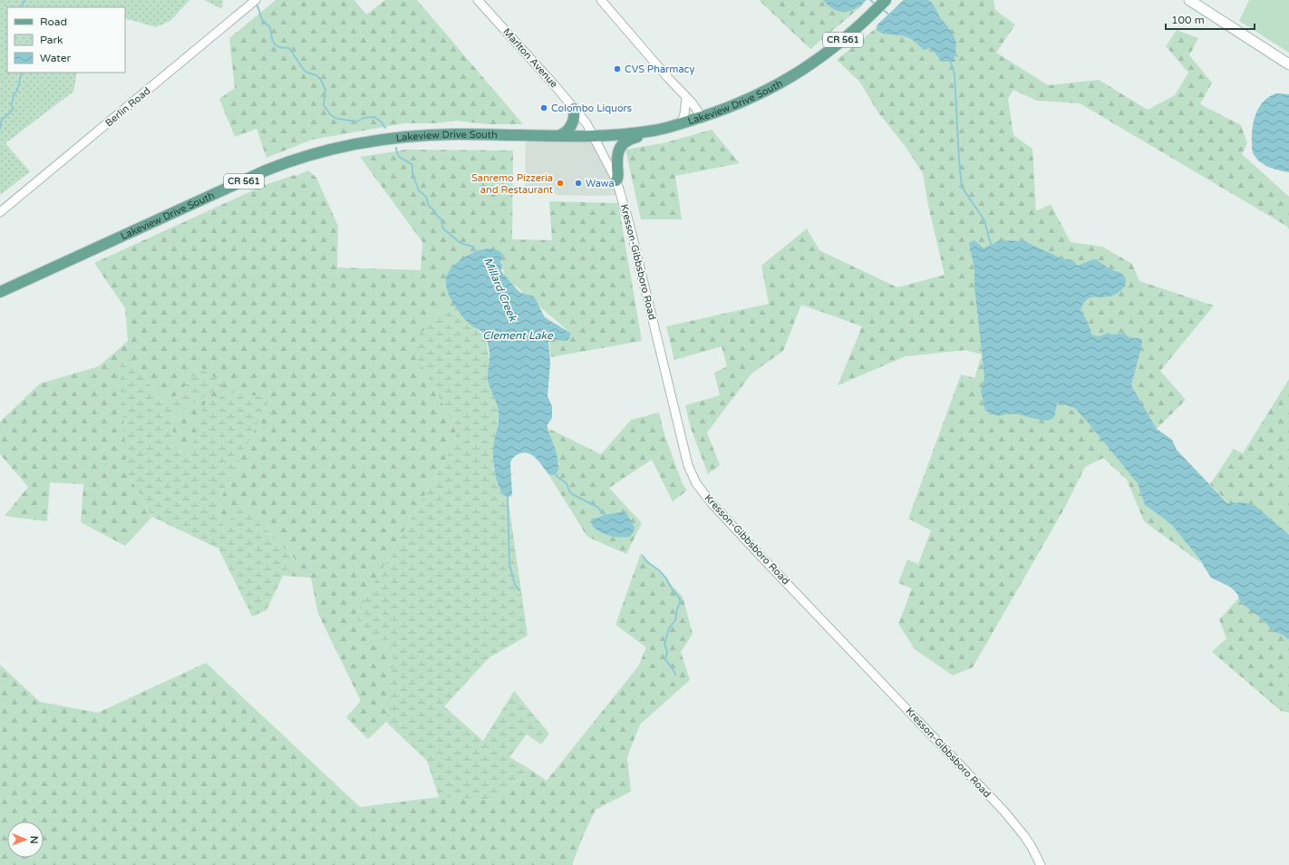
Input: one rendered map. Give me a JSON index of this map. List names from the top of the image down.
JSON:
{
  "streets": {
    "main road": ["CR 561", "Lakeview Drive South"],
    "street": ["Marlton Avenue", "Berlin Road", "Kresson-Gibbsboro Road"]
  },
  "crossings": [
    ["Marlton Avenue", "Lakeview Drive South"],
    ["Marlton Avenue", "Kresson-Gibbsboro Road"],
    ["Lakeview Drive South", "Kresson-Gibbsboro Road"]
  ],
  "water": ["Millard Creek", "Clement Lake"],
  "places": [
    "CVS Pharmacy",
    "Colombo Liquors",
    "Sanremo Pizzeria and Restaurant",
    "Wawa"
  ],
  "legend": ["Road", "Park", "Water"],
  "scale_bar": "100 m",
  "north": "right"
}
